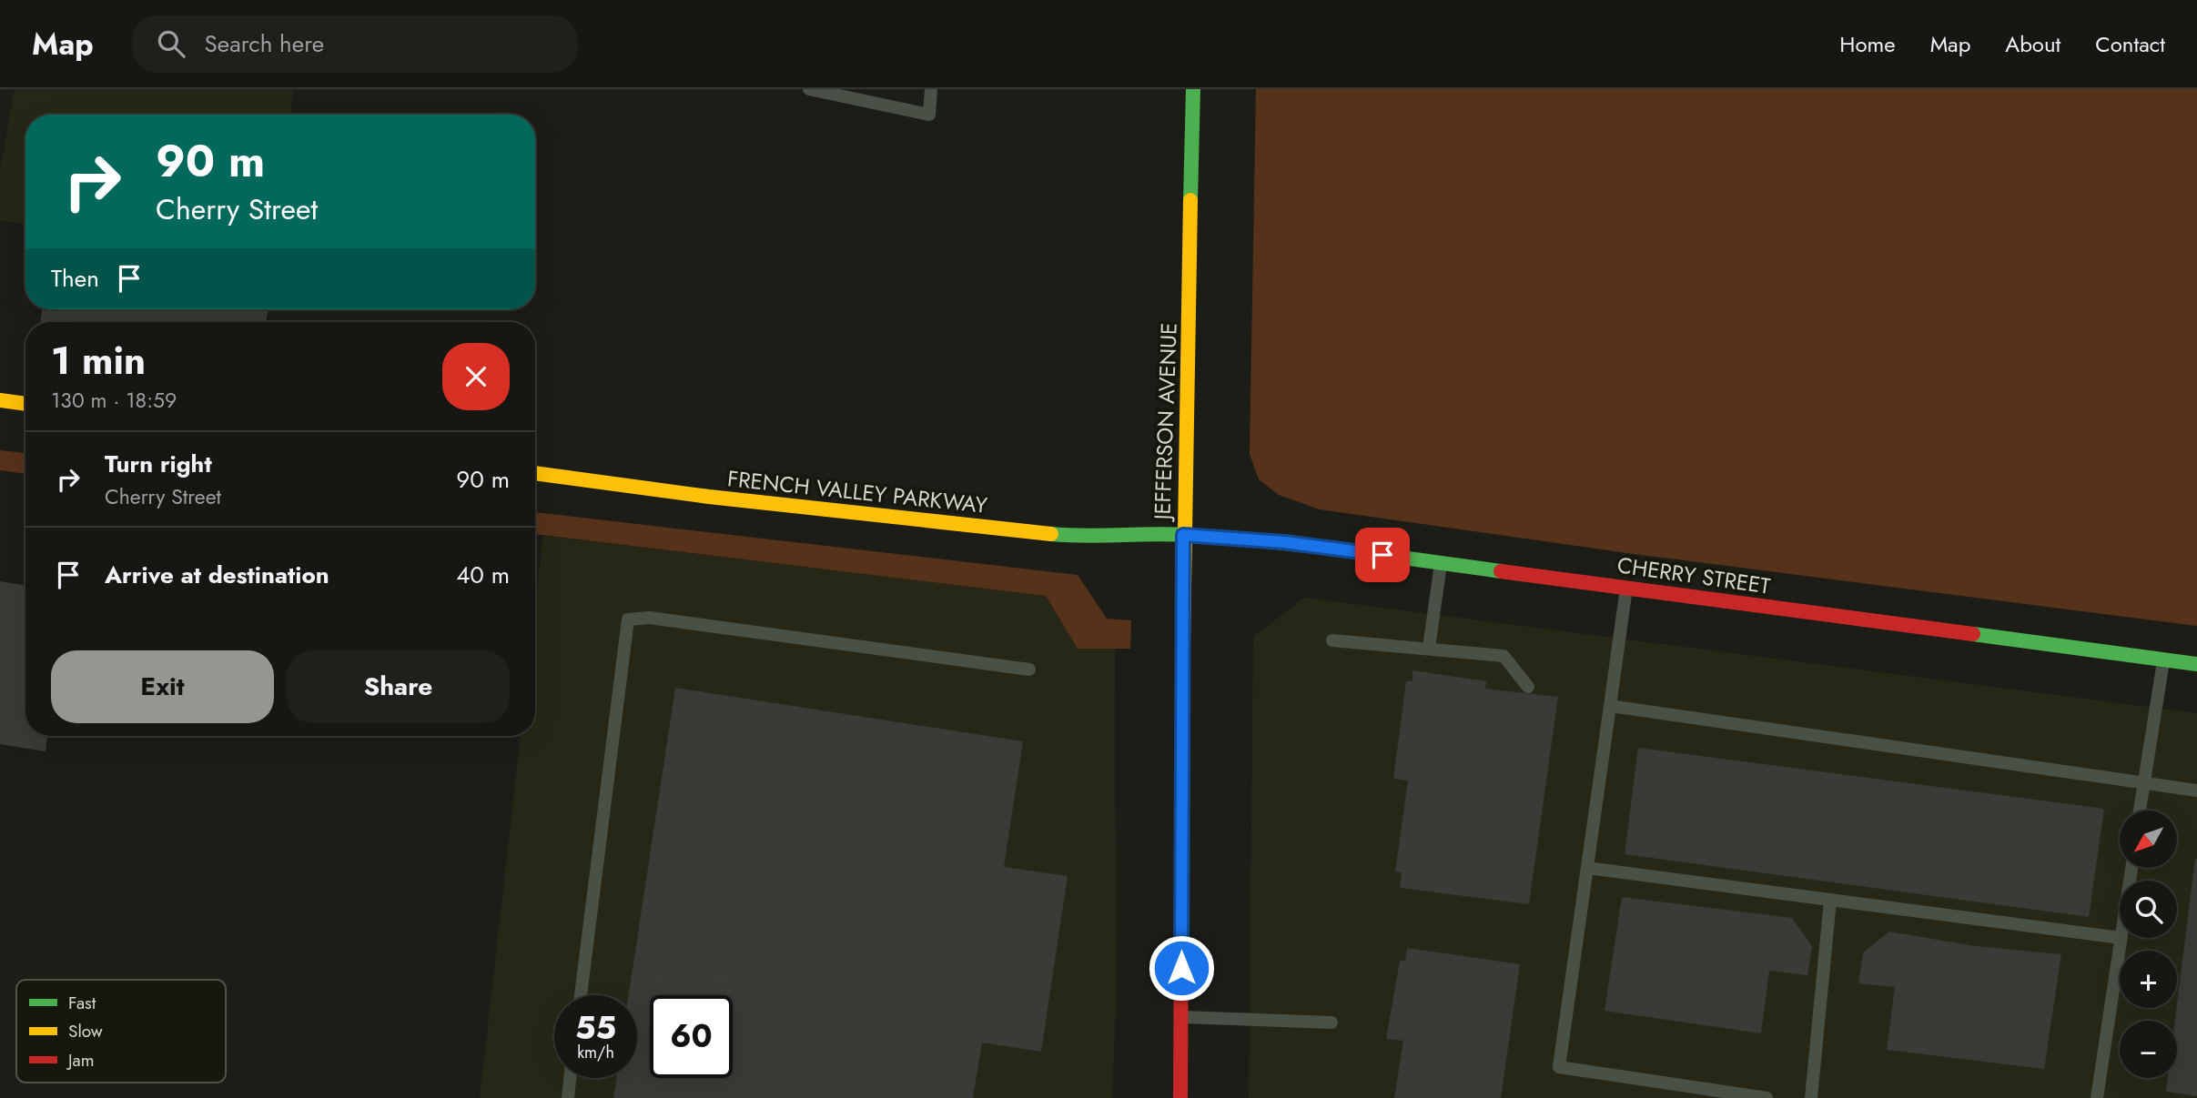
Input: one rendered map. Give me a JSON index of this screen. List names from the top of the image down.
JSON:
{
  "streets": {
    "main road": ["JEFFERSON AVENUE", "FRENCH VALLEY PARKWAY", "CHERRY STREET"]
  },
  "crossings": [
    ["JEFFERSON AVENUE", "FRENCH VALLEY PARKWAY"],
    ["JEFFERSON AVENUE", "CHERRY STREET"],
    ["FRENCH VALLEY PARKWAY", "CHERRY STREET"]
  ],
  "legend": ["Fast", "Slow", "Jam"],
  "north": "bottom left",
  "page": {
    "header": "Map",
    "search": "Search here",
    "nav": [
      "Home",
      "Map",
      "About",
      "Contact"
    ],
    "turn": ["90 m", "Cherry Street"],
    "then": "Then",
    "heading": ["1 min", "130 m · 18:59"],
    "list": [
      {
        "name": "Turn right",
        "note": "Cherry Street",
        "value": "90 m"
      },
      {
        "name": "Arrive at destination",
        "value": "40 m"
      }
    ],
    "buttons": ["Exit", "Share"],
    "map_buttons": ["+", "−"],
    "speed": "55 km/h",
    "limit": "60"
  }
}
